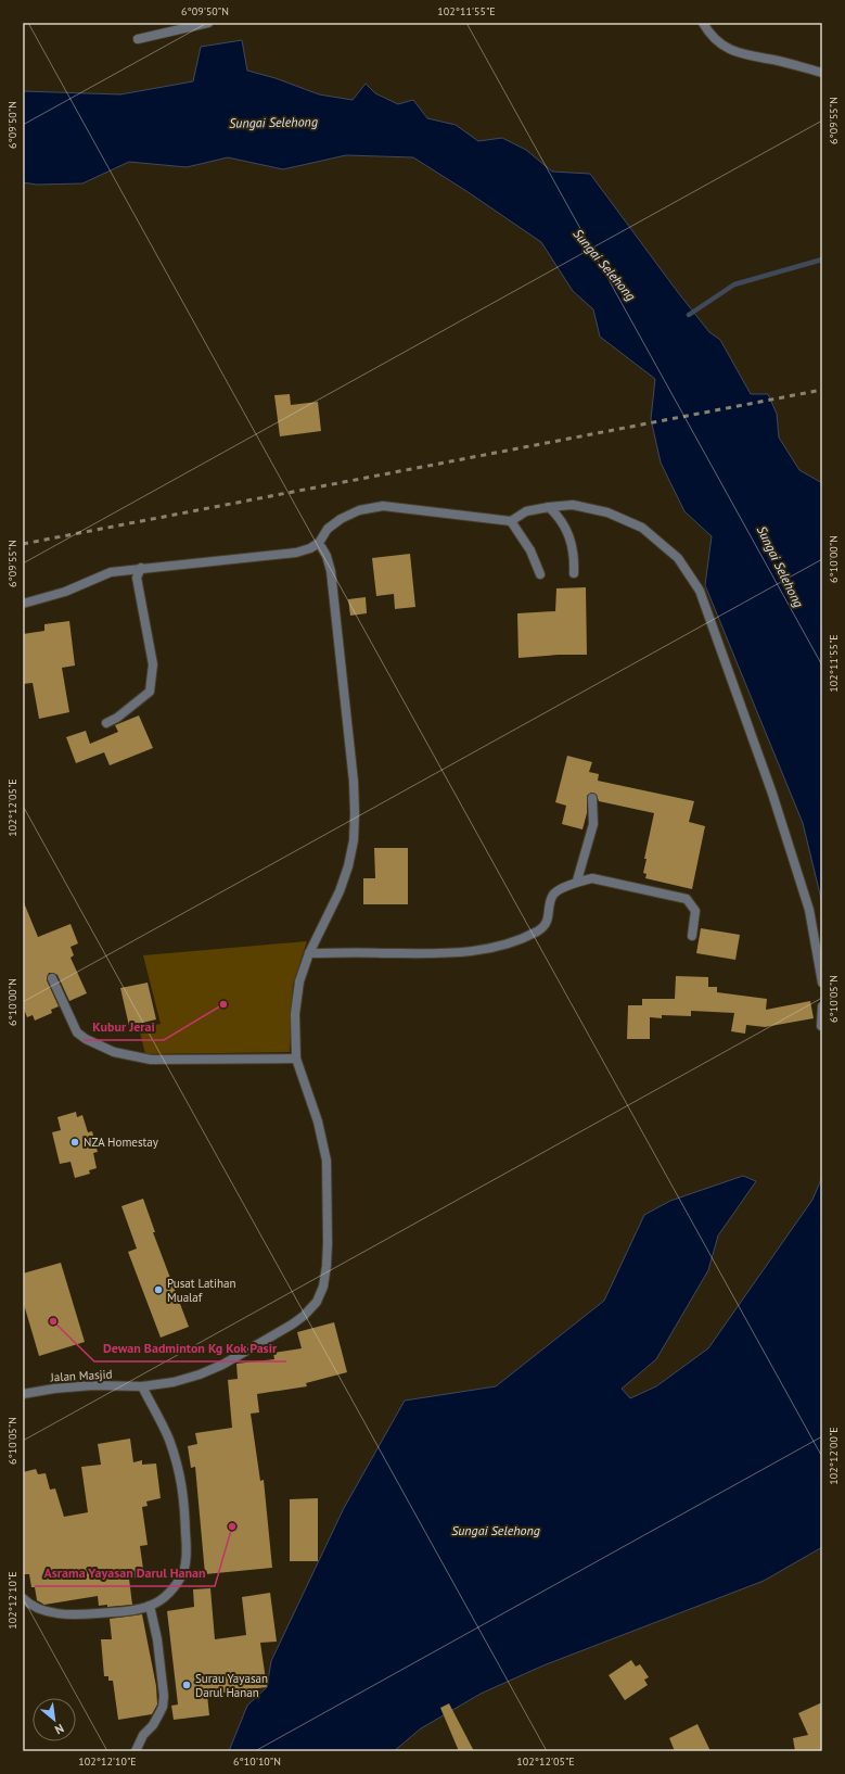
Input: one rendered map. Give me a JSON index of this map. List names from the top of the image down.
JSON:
{
  "streets": {
    "street": ["Jalan Masjid"]
  },
  "water": ["Sungai Selehong"],
  "places": [
    "Kubur Jerai",
    "NZA Homestay",
    "Pusat Latihan Mualaf",
    "Dewan Badminton Kg Kok Pasir",
    "Asrama Yayasan Darul Hanan",
    "Surau Yayasan Darul Hanan"
  ],
  "north": "bottom right",
  "coordinates": [
    "6°09'50\"N",
    "102°11'55\"E",
    "6°09'55\"N",
    "6°10'00\"N",
    "102°12'05\"E",
    "6°10'05\"N",
    "102°12'00\"E",
    "102°12'10\"E",
    "6°10'10\"N"
  ]
}
